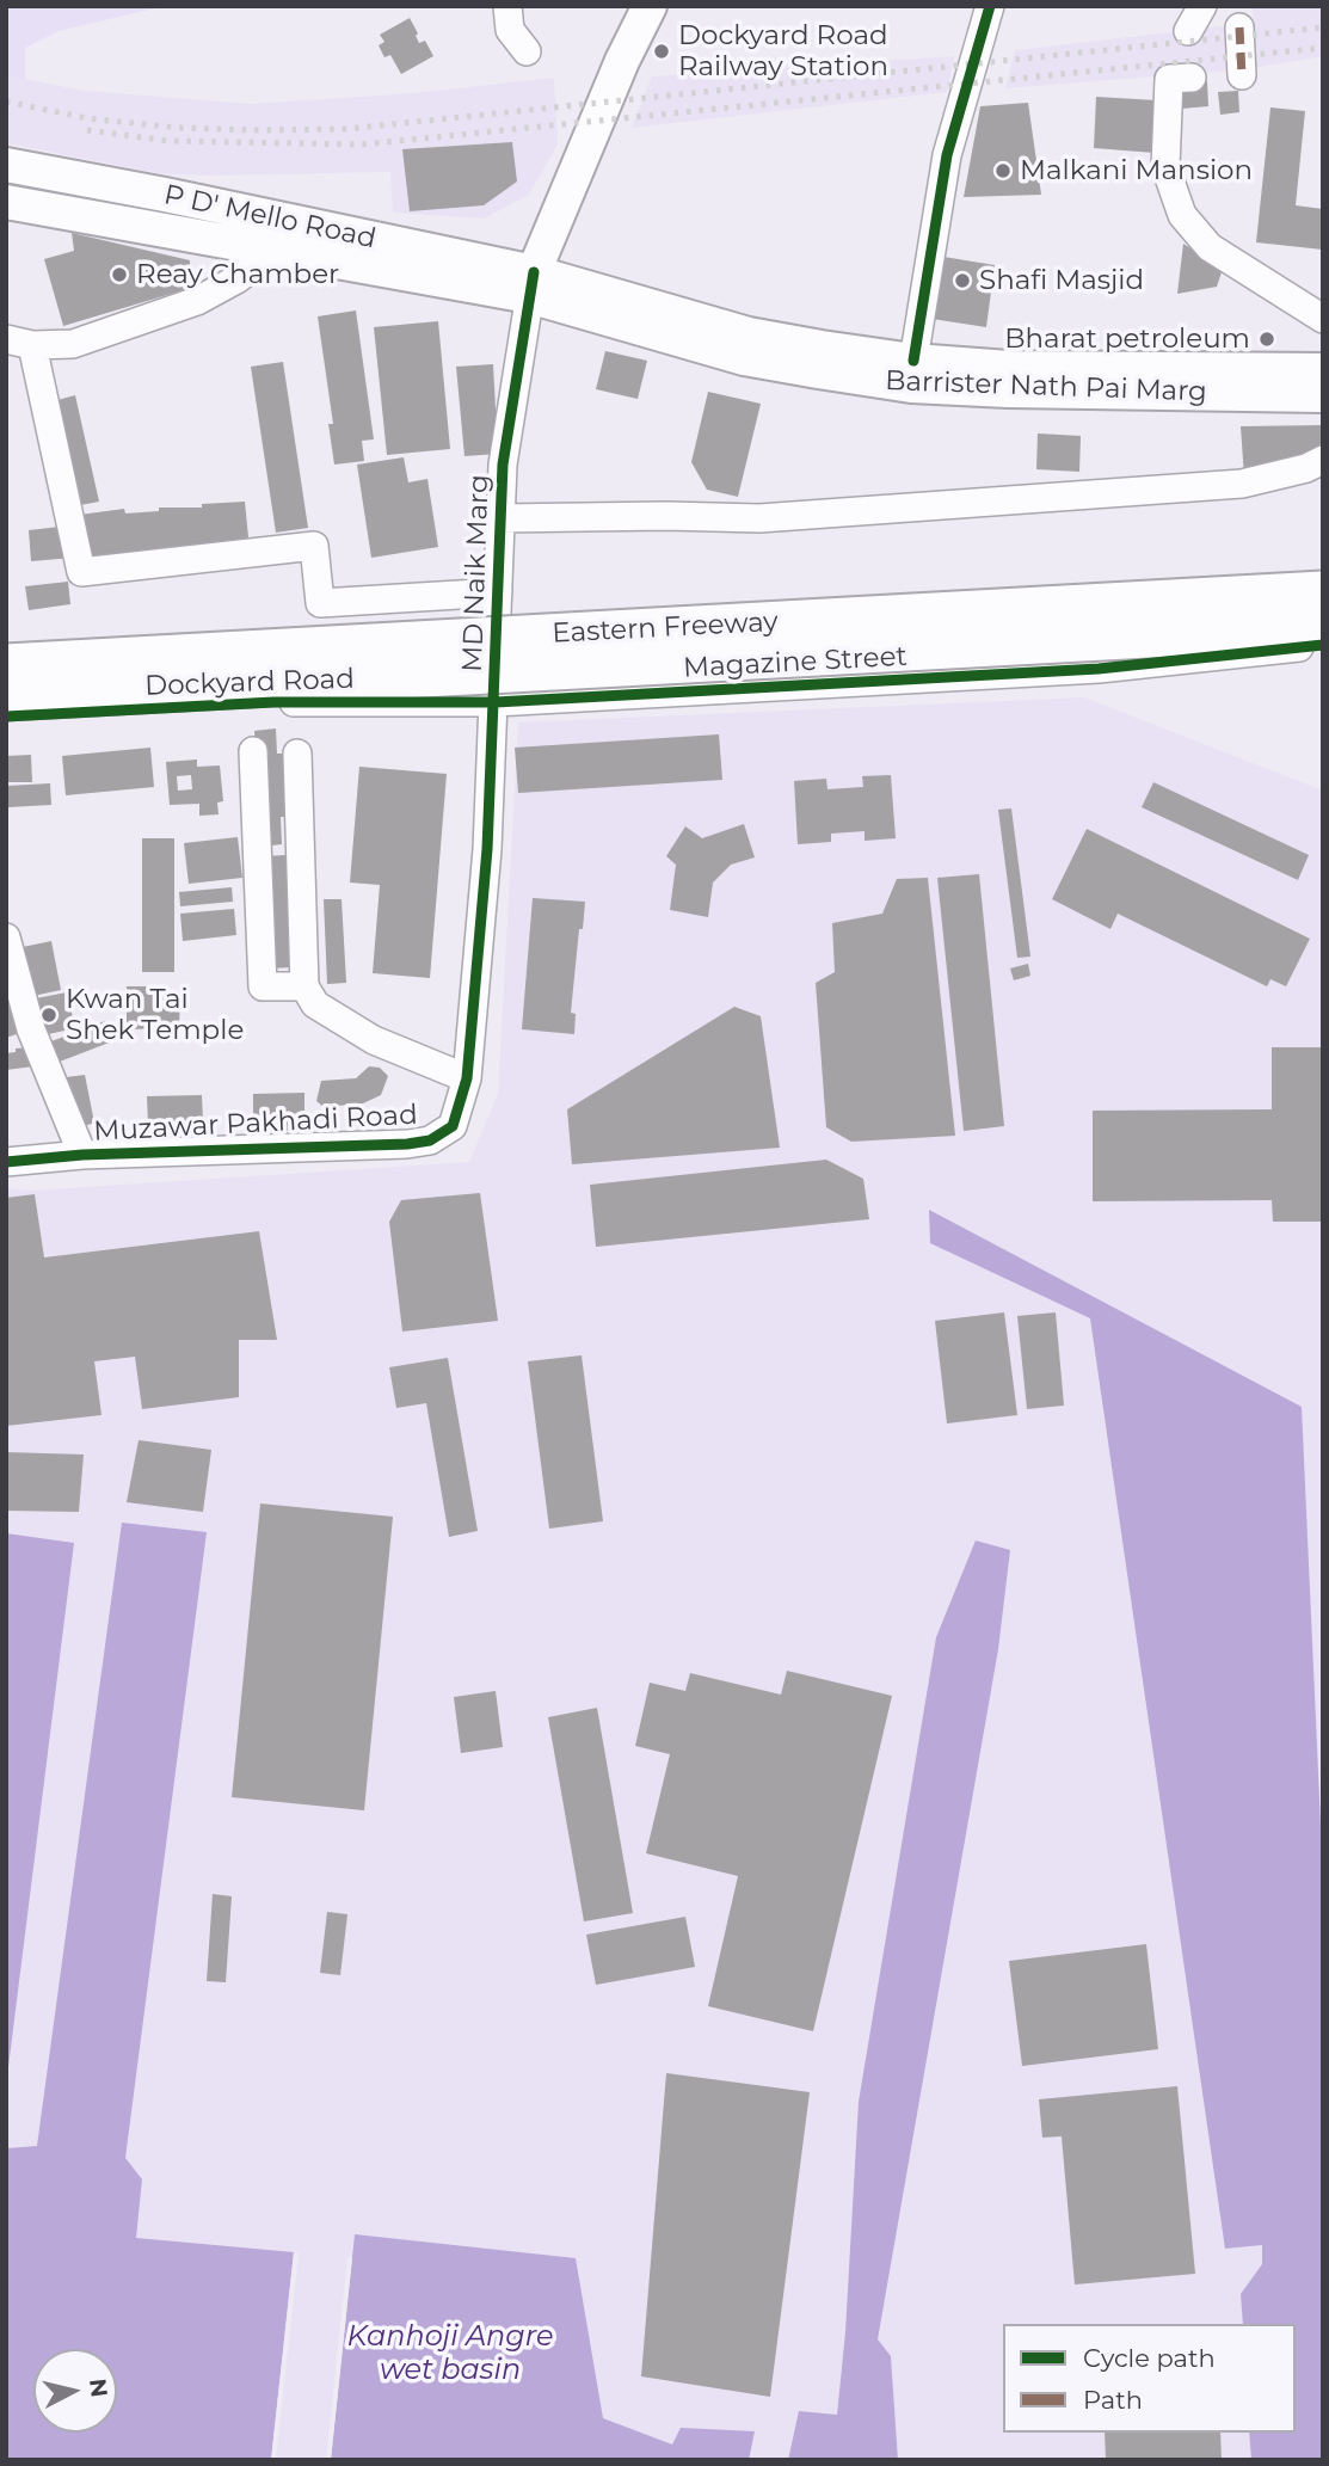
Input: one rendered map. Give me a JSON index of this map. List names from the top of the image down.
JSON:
{
  "streets": {
    "highway": ["Eastern Freeway"],
    "main road": ["P D' Mello Road", "Barrister Nath Pai Marg"],
    "street": [
      "MD Naik Marg",
      "Magazine Street",
      "Dockyard Road",
      "Muzawar Pakhadi Road"
    ]
  },
  "crossings": [
    ["P D' Mello Road", "Barrister Nath Pai Marg"],
    ["P D' Mello Road", "MD Naik Marg"],
    ["Barrister Nath Pai Marg", "MD Naik Marg"],
    ["MD Naik Marg", "Magazine Street"],
    ["MD Naik Marg", "Dockyard Road"],
    ["MD Naik Marg", "Muzawar Pakhadi Road"],
    ["Magazine Street", "Dockyard Road"]
  ],
  "water": ["Kanhoji Angre wet basin"],
  "places": [
    "Dockyard Road Railway Station",
    "Malkani Mansion",
    "Reay Chamber",
    "Shafi Masjid",
    "Bharat petroleum",
    "Kwan Tai Shek Temple"
  ],
  "legend": ["Cycle path", "Path"],
  "north": "right"
}
